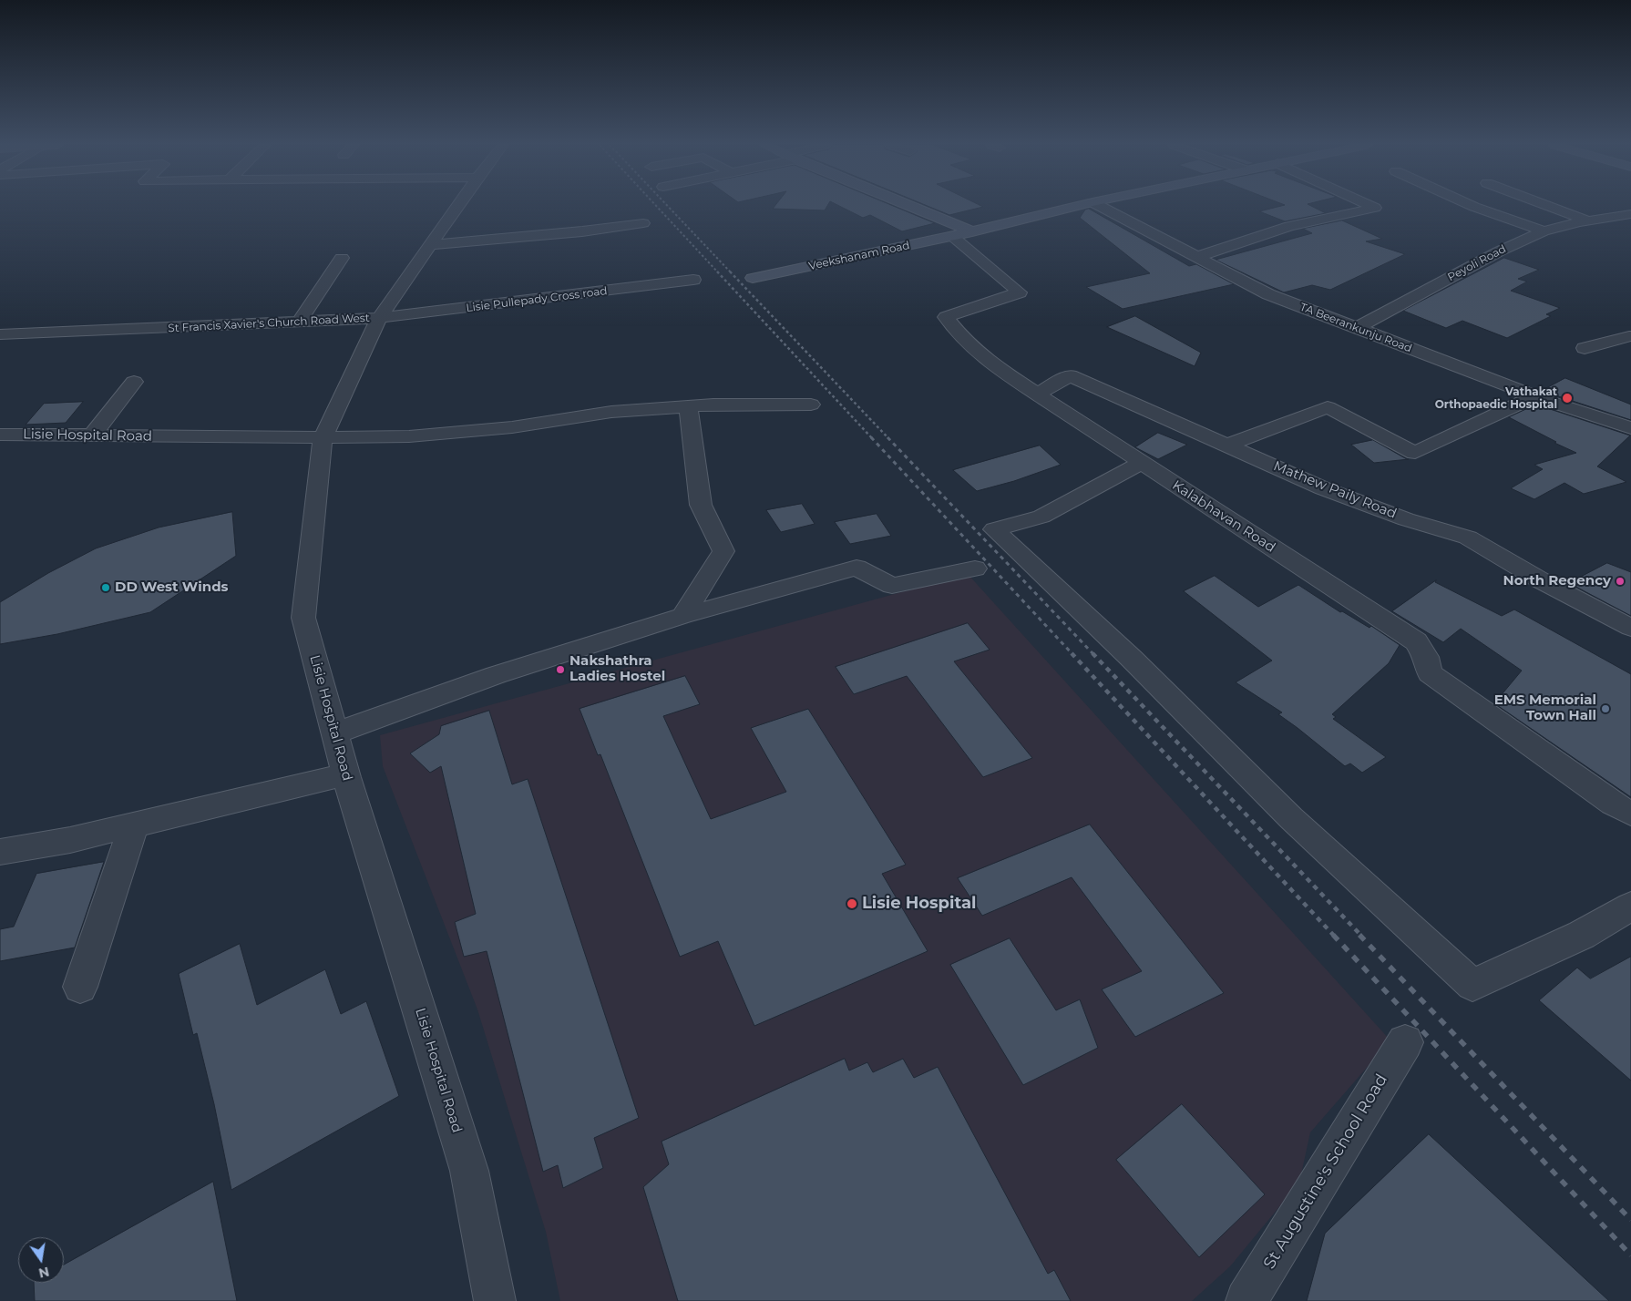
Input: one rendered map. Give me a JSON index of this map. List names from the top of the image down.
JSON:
{
  "streets": {
    "street": [
      "Veekshanam Road",
      "Peyoli Road",
      "Lisie Pullepady Cross road",
      "St Francis Xavier's Church Road West",
      "TA Beerankunju Road",
      "Lisie Hospital Road",
      "Mathew Paily Road",
      "Kalabhavan Road",
      "St Augustine's School Road"
    ]
  },
  "crossings": [
    ["Veekshanam Road", "Kalabhavan Road"],
    ["Peyoli Road", "TA Beerankunju Road"],
    ["Lisie Pullepady Cross road", "St Francis Xavier's Church Road West"],
    ["St Francis Xavier's Church Road West", "Lisie Hospital Road"],
    ["Mathew Paily Road", "Kalabhavan Road"]
  ],
  "places": [
    "Vathakat Orthopaedic Hospital",
    "North Regency",
    "DD West Winds",
    "Nakshathra Ladies Hostel",
    "EMS Memorial Town Hall",
    "Lisie Hospital"
  ],
  "north": "bottom"
}
